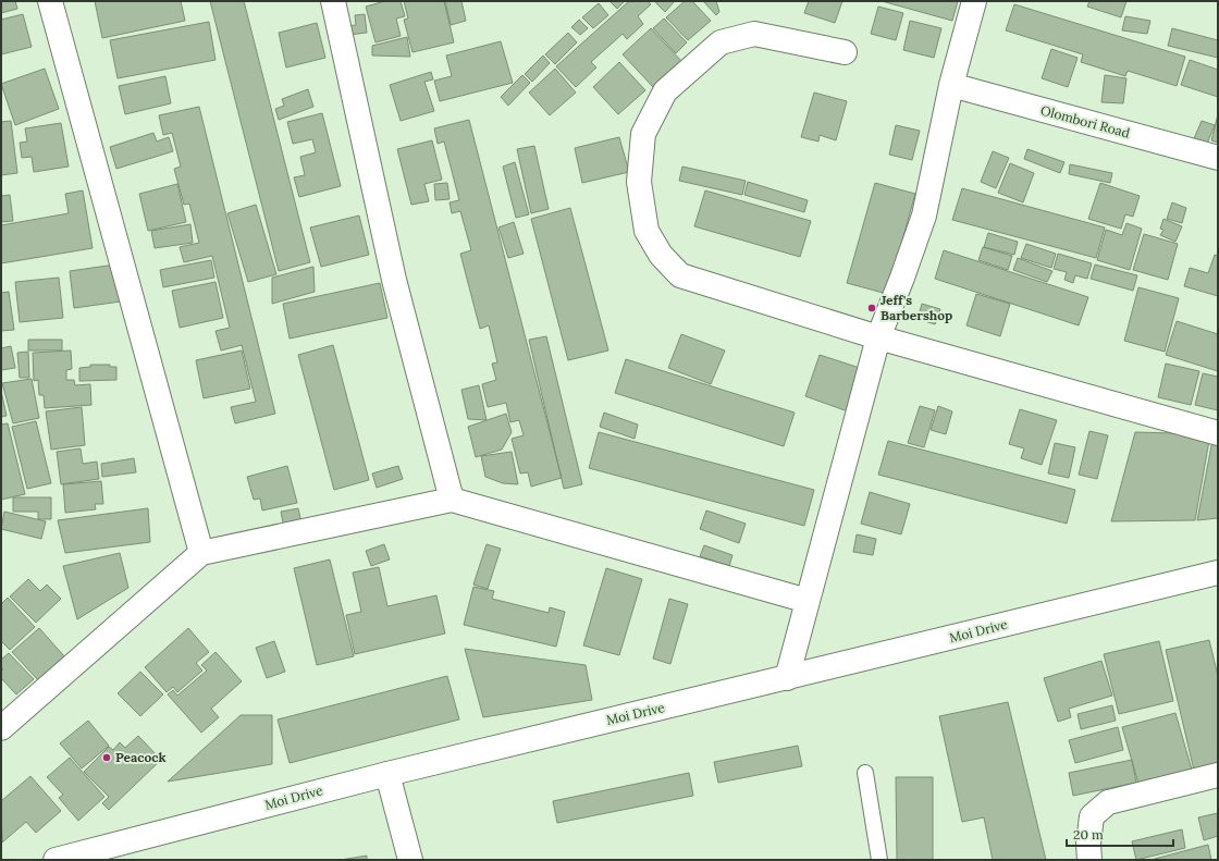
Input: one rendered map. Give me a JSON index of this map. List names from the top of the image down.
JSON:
{
  "streets": {
    "street": ["Olombori Road", "Moi Drive"]
  },
  "places": ["Jeff's Barbershop", "Peacock"],
  "scale_bar": "20 m"
}
